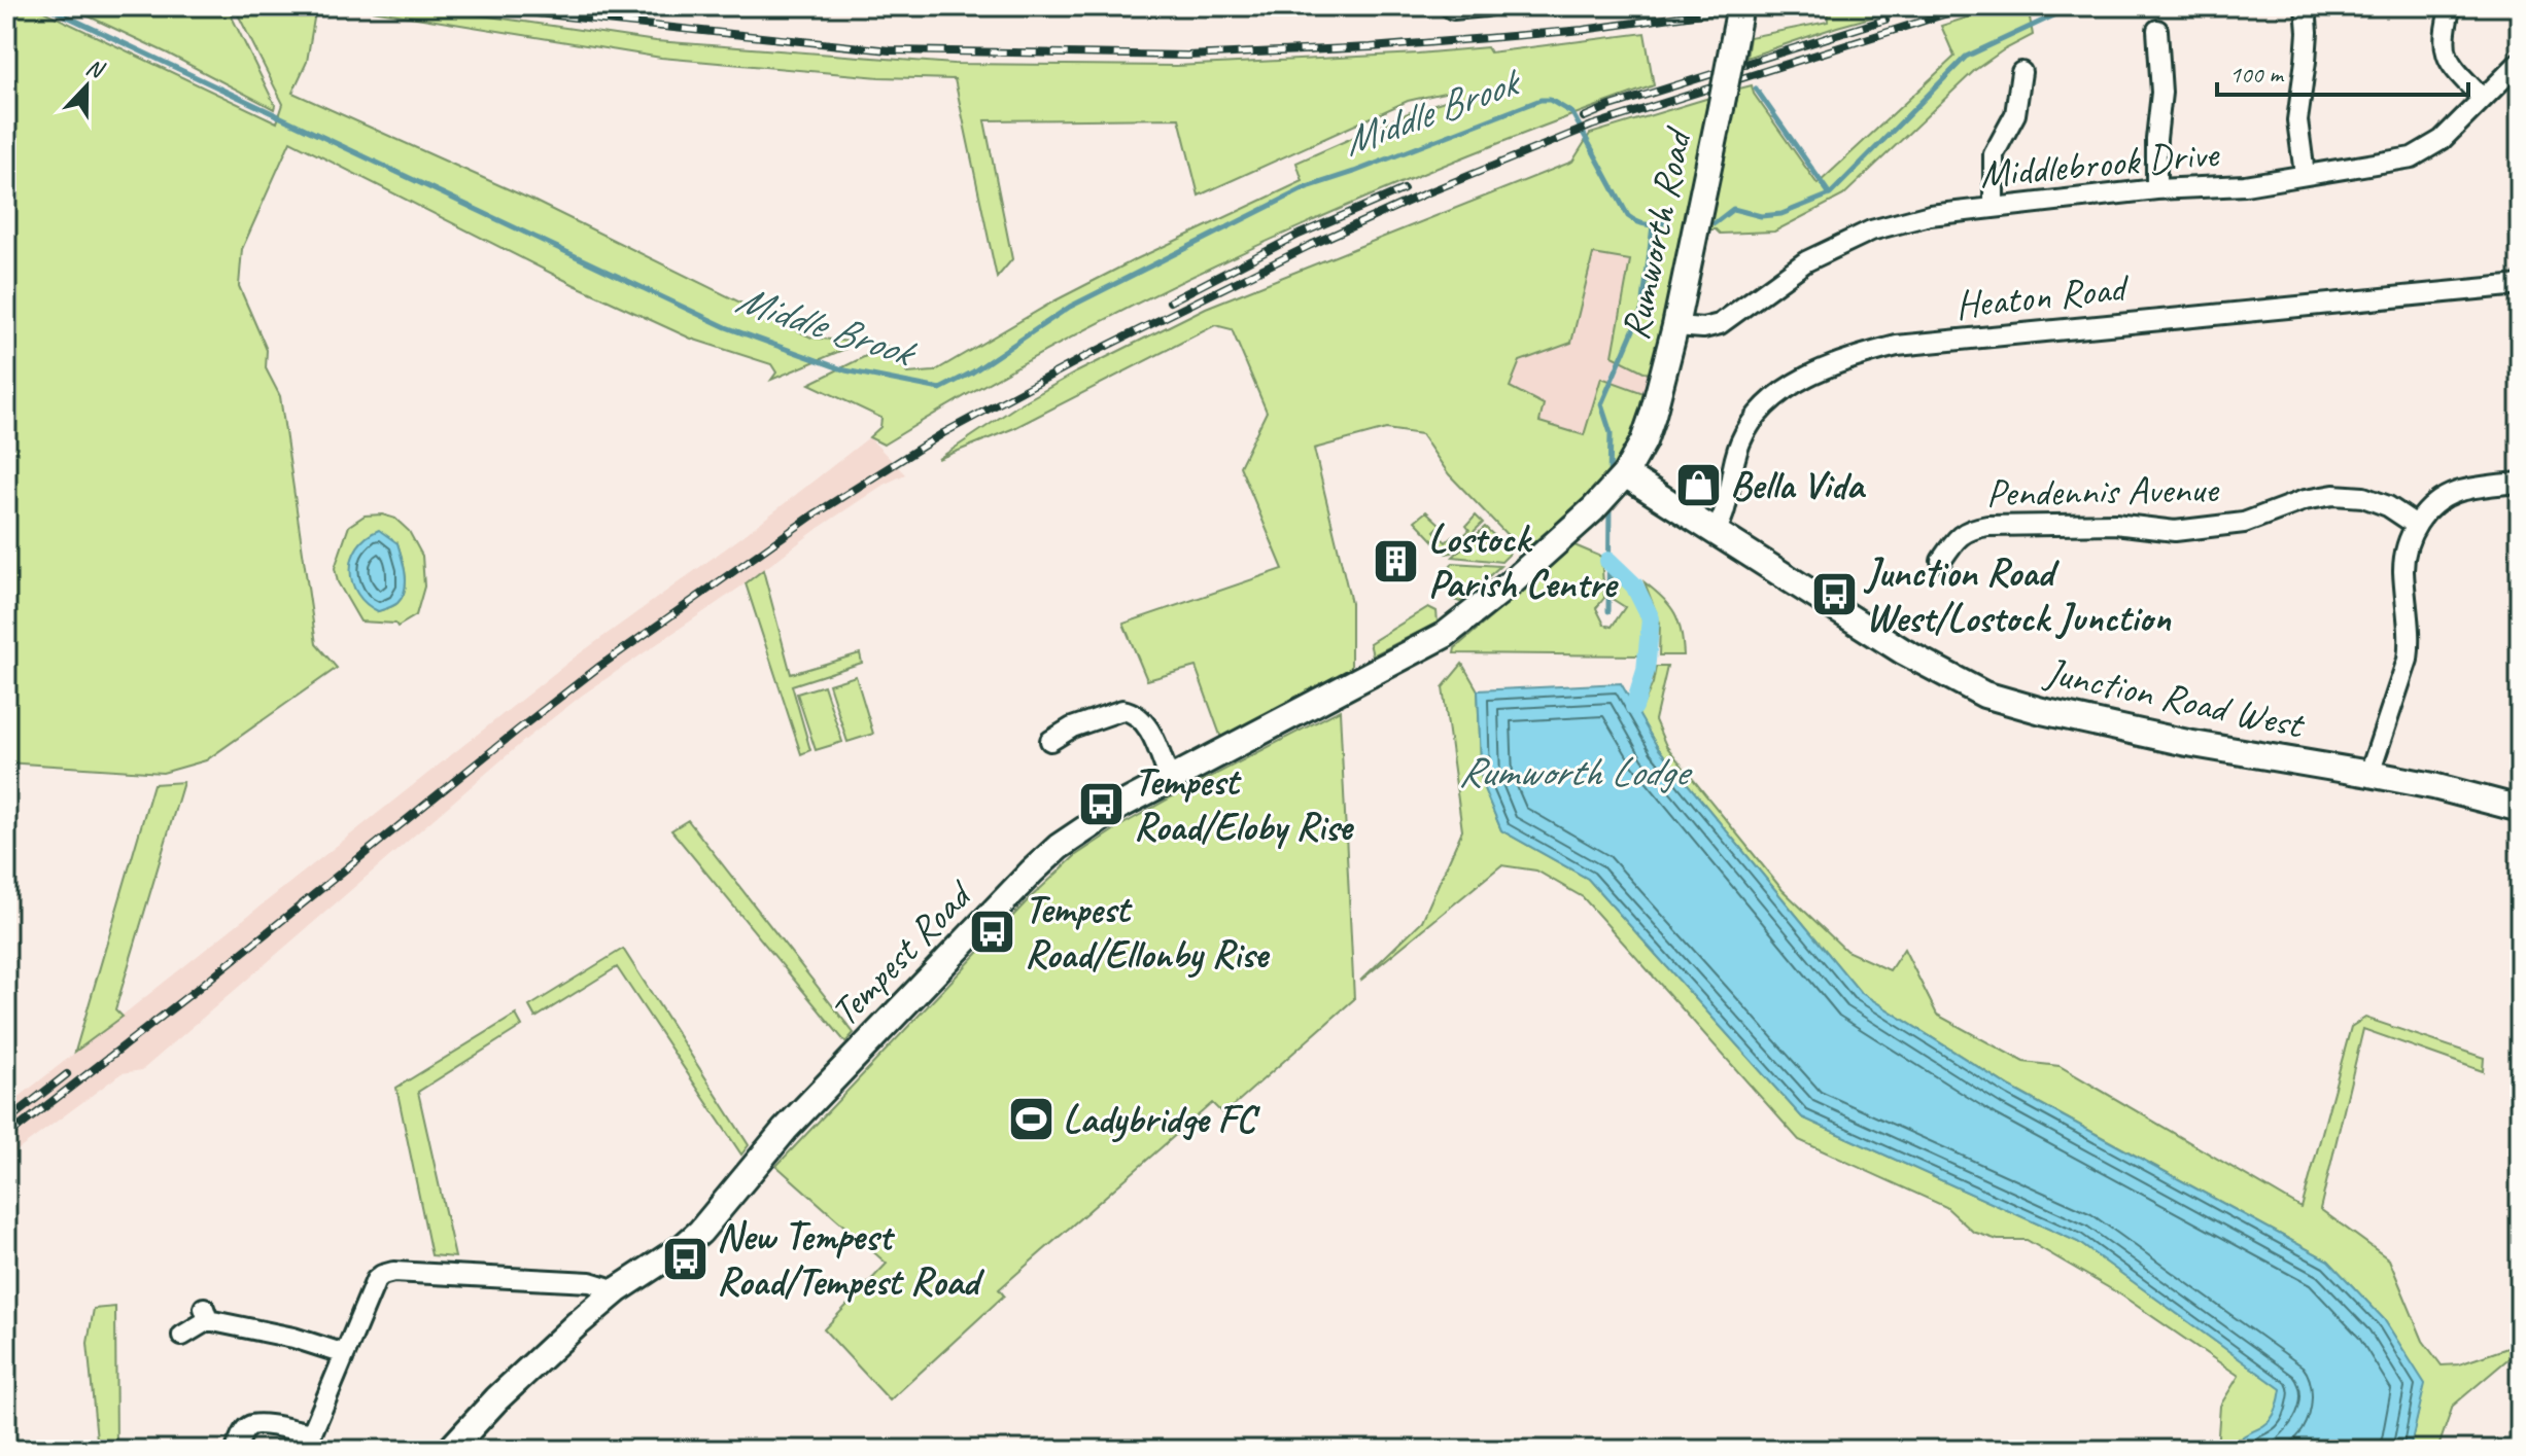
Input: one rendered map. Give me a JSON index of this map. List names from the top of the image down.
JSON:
{
  "streets": {
    "street": [
      "Middlebrook Drive",
      "Rumworth Road",
      "Heaton Road",
      "Pendennis Avenue",
      "Junction Road West",
      "Tempest Road"
    ]
  },
  "crossings": [
    ["Middlebrook Drive", "Rumworth Road"],
    ["Rumworth Road", "Junction Road West"],
    ["Rumworth Road", "Tempest Road"],
    ["Heaton Road", "Junction Road West"],
    ["Junction Road West", "Tempest Road"]
  ],
  "water": ["Middle Brook", "Rumworth Lodge"],
  "places": {
    "shop": ["Bella Vida"],
    "building": ["Lostock Parish Centre"],
    "bus stop": [
      "Junction Road West/Lostock Junction",
      "Tempest Road/Eloby Rise",
      "Tempest Road/Ellonby Rise",
      "New Tempest Road/Tempest Road"
    ],
    "sports": ["Ladybridge FC"]
  },
  "scale_bar": "100 m",
  "north": "top"
}
